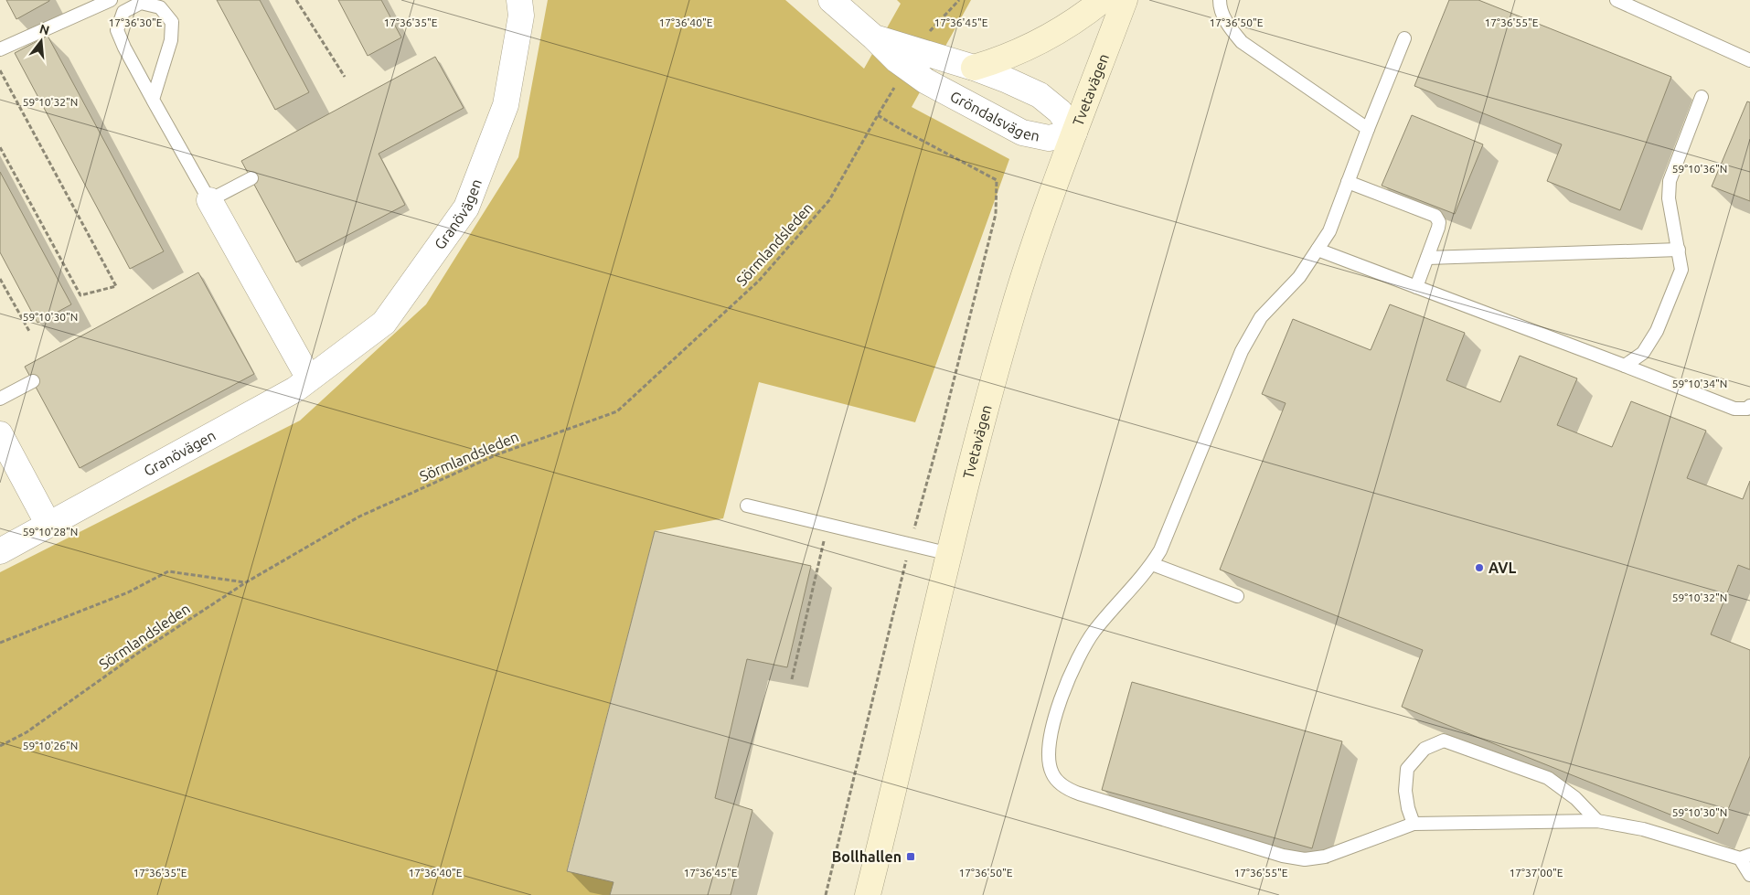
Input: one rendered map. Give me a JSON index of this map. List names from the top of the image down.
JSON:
{
  "streets": {
    "main road": ["Tvetavägen"],
    "street": ["Gröndalsvägen", "Granövägen"],
    "path": ["Sörmlandsleden"]
  },
  "crossings": [
    ["Tvetavägen", "Gröndalsvägen"]
  ],
  "places": {
    "other": ["AVL"],
    "transit": ["Bollhallen"]
  },
  "north": "top",
  "coordinates": [
    "17°36'30\"E",
    "17°36'35\"E",
    "17°36'40\"E",
    "17°36'45\"E",
    "17°36'50\"E",
    "17°36'55\"E",
    "59°10'32\"N",
    "59°10'36\"N",
    "59°10'30\"N",
    "59°10'34\"N",
    "59°10'28\"N",
    "59°10'26\"N",
    "17°37'00\"E"
  ]
}
